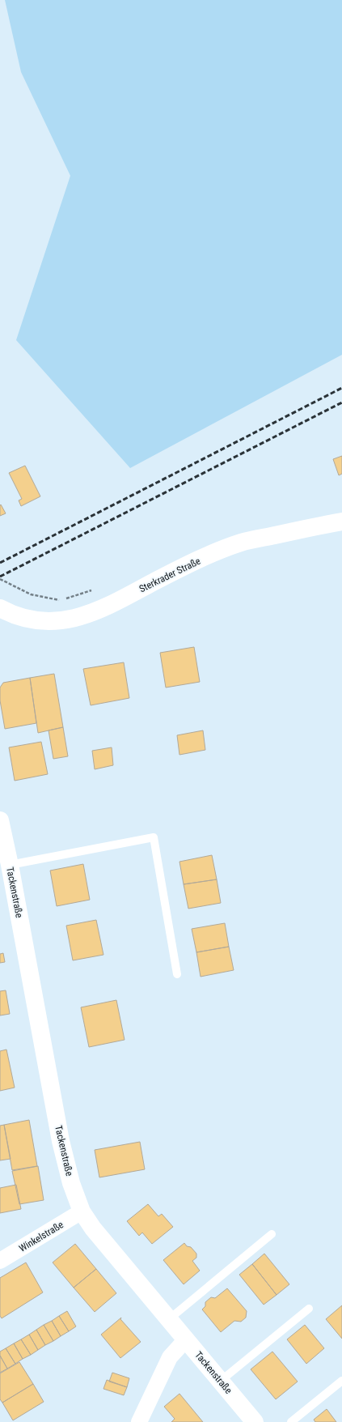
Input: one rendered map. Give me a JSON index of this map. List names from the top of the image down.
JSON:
{
  "streets": {
    "street": ["Sterkrader Straße", "Tackenstraße", "Winkelstraße"]
  },
  "crossings": [
    ["Tackenstraße", "Winkelstraße"]
  ]
}
